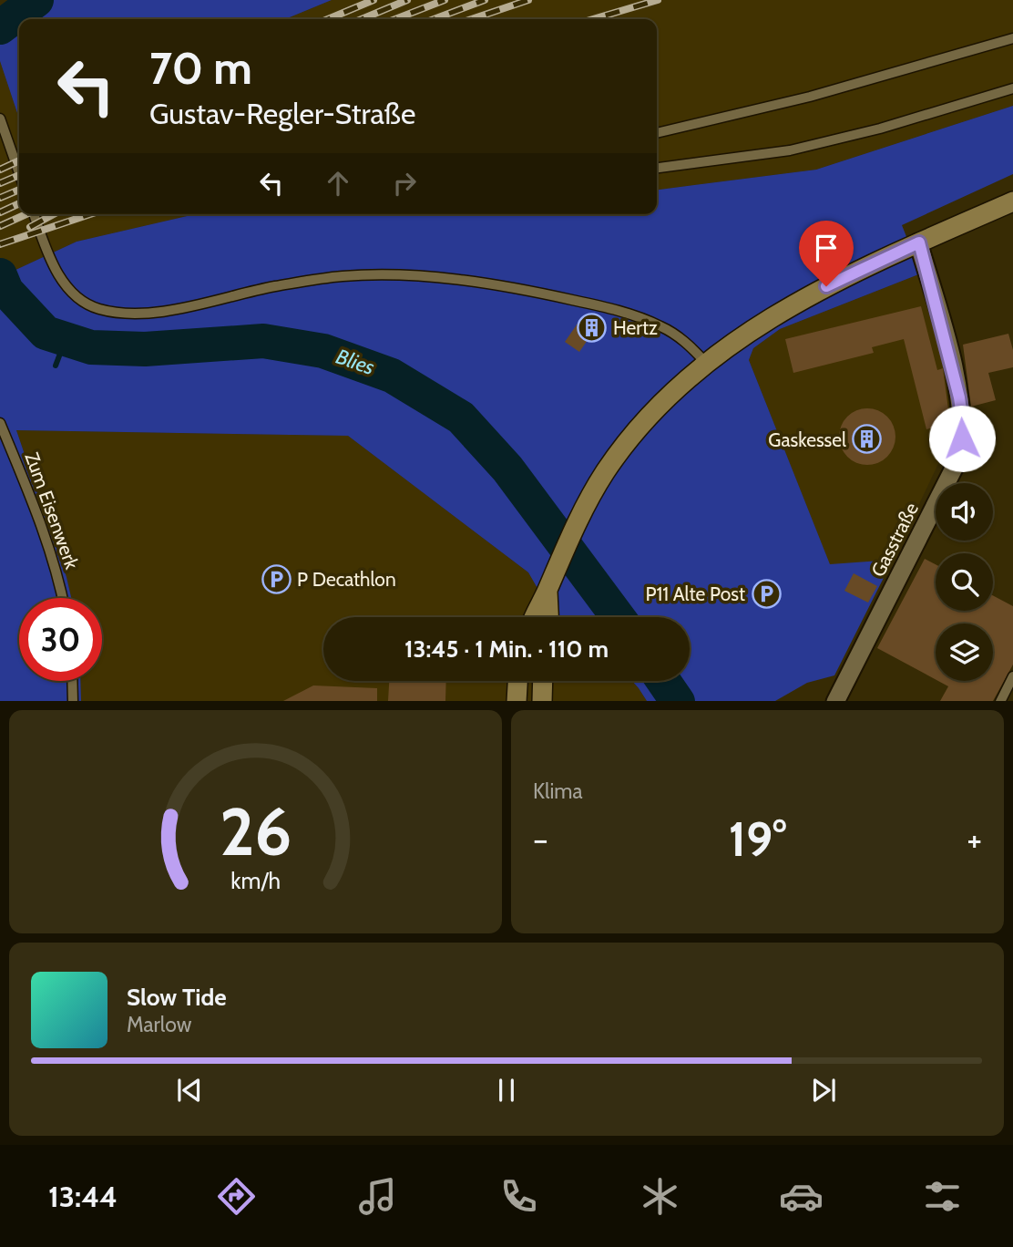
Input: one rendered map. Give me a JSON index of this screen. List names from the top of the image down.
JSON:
{
  "streets": {
    "street": ["Gasstraße"],
    "lane": ["Zum Eisenwerk"]
  },
  "water": ["Blies"],
  "places": {
    "building": ["Hertz", "Gaskessel"],
    "parking": ["P Decathlon", "P11 Alte Post"]
  },
  "page": {
    "turn": ["70 m", "Gustav-Regler-Straße"],
    "limit": "30",
    "trip": "13:45 · 1 Min. · 110 m",
    "tile": "Klima",
    "heat": ["−", "19°", "+"],
    "song": ["Slow Tide", "Marlow"],
    "tabs": "13:44",
    "gauge": ["26", "km/h"]
  }
}
